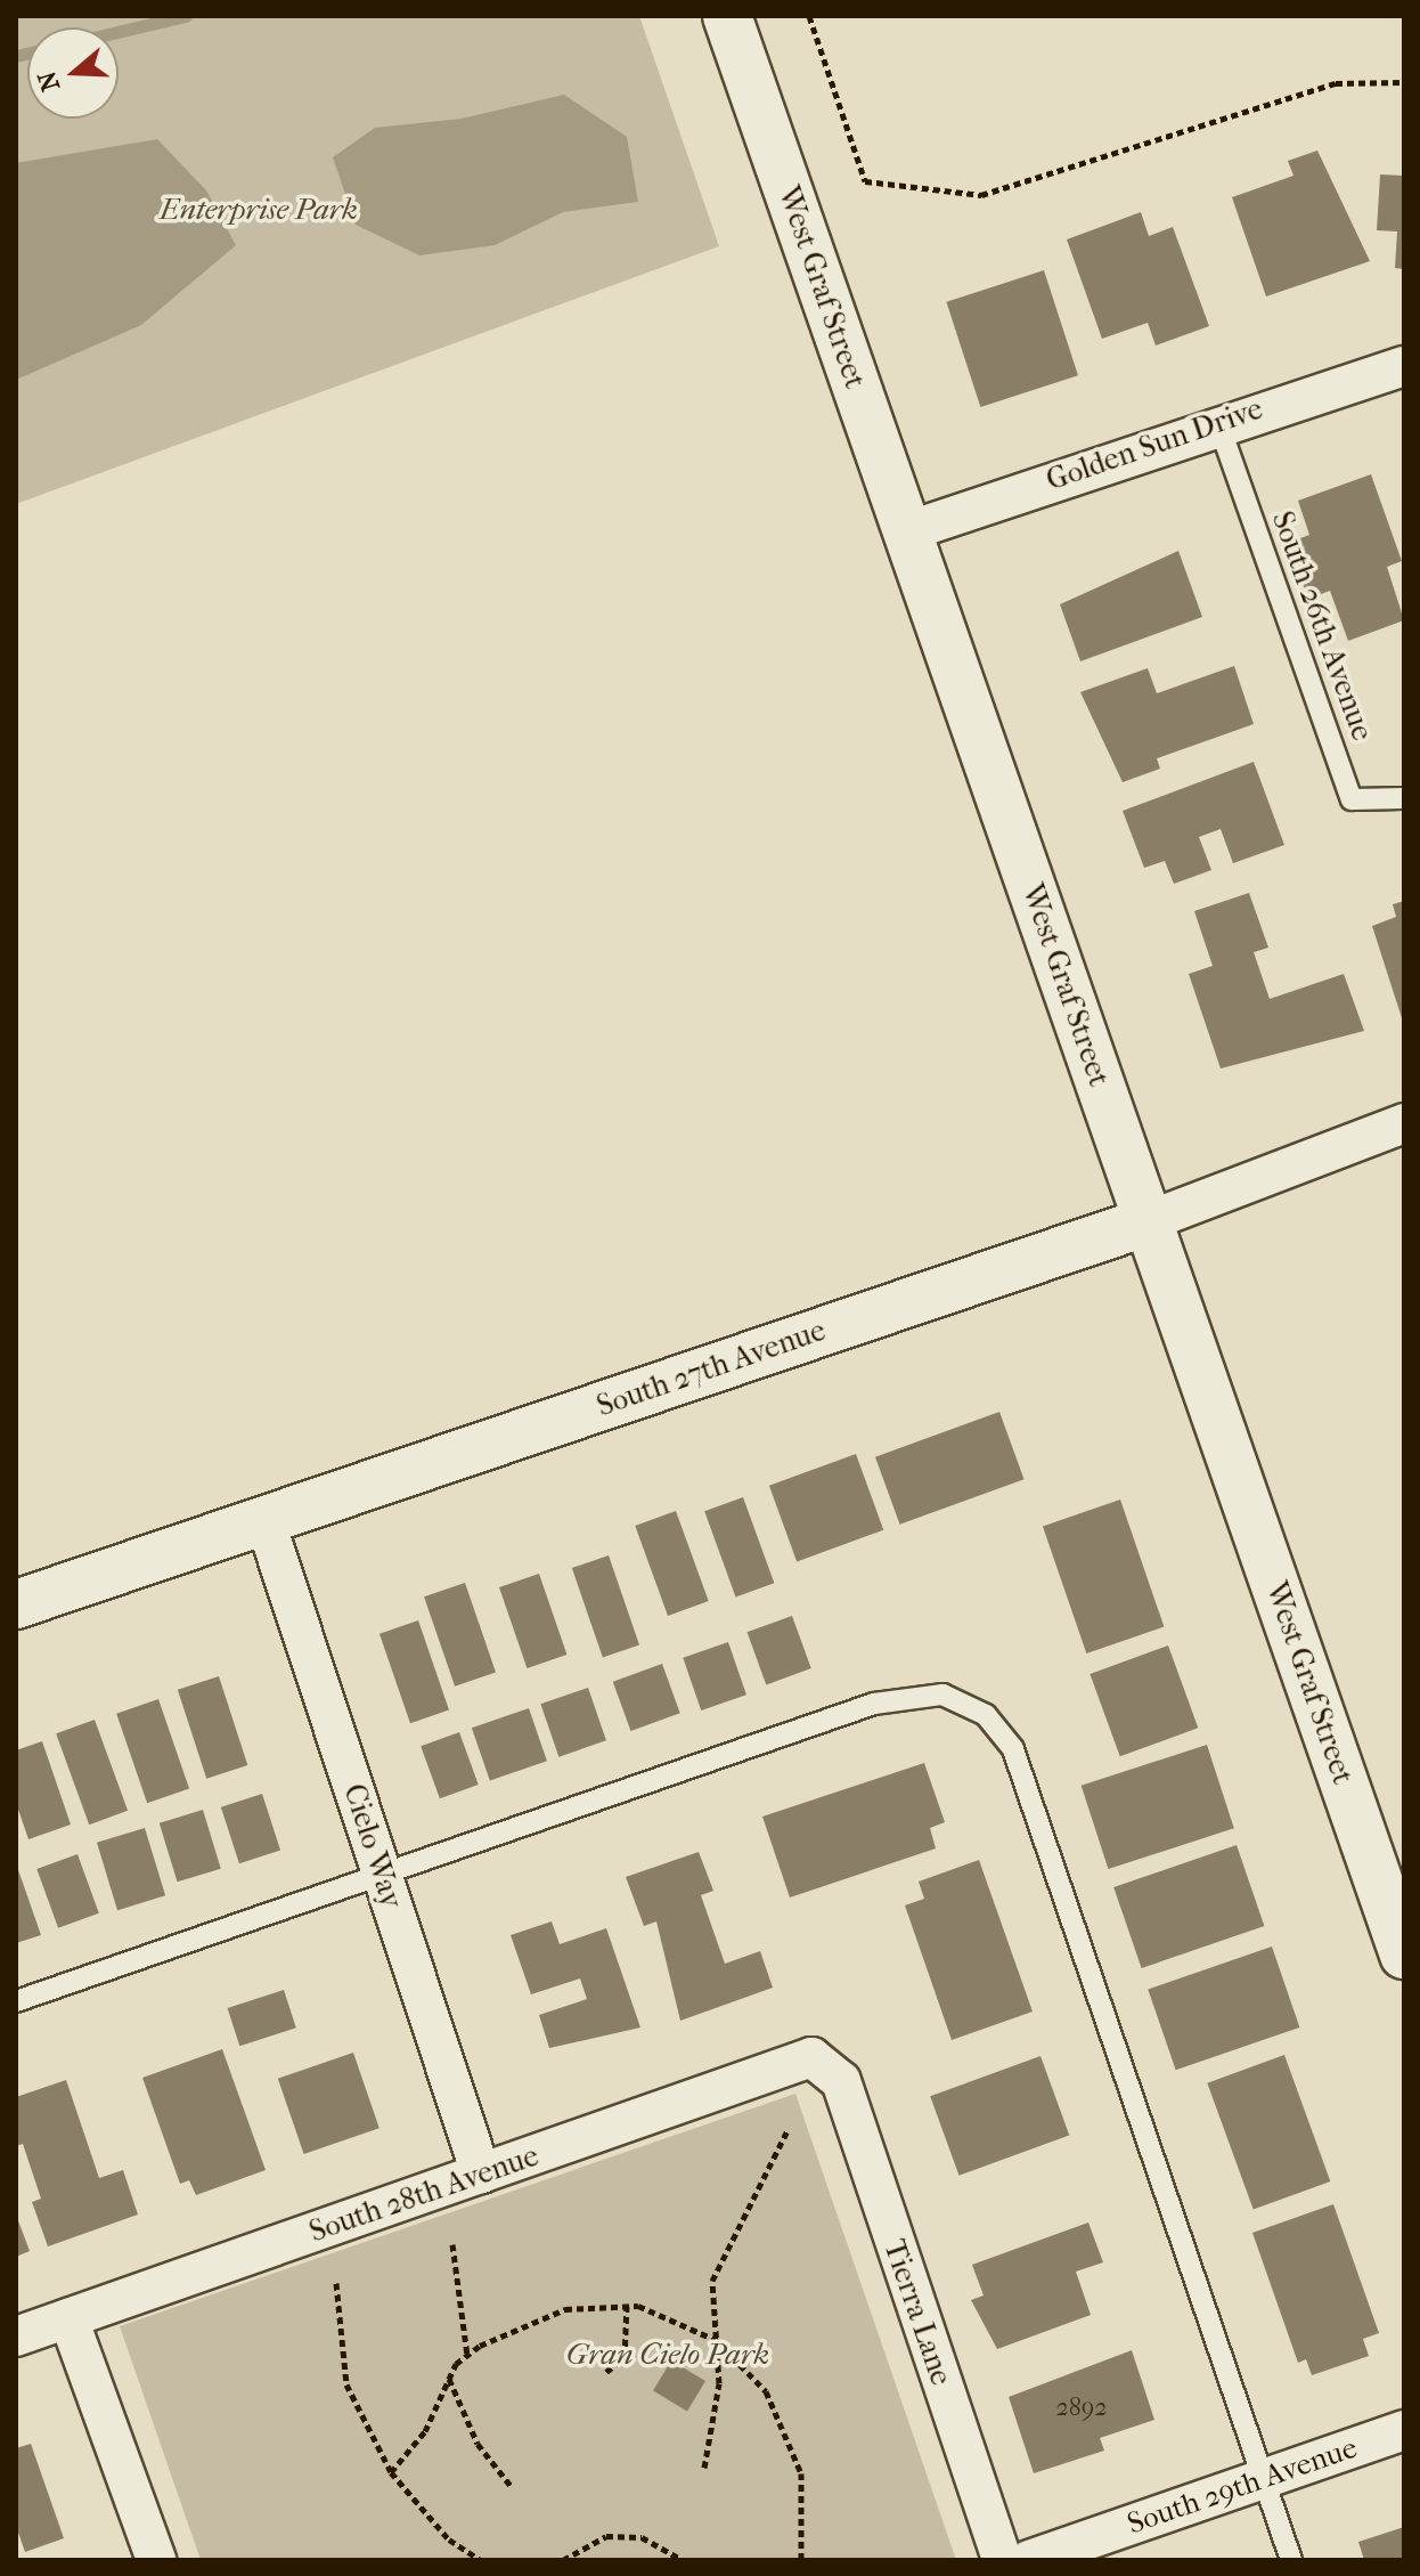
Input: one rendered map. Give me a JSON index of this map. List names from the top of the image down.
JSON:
{
  "streets": {
    "street": [
      "West Graf Street",
      "Golden Sun Drive",
      "South 27th Avenue",
      "Cielo Way",
      "South 28th Avenue",
      "Tierra Lane",
      "South 29th Avenue"
    ],
    "lane": ["South 26th Avenue"]
  },
  "crossings": [
    ["West Graf Street", "Golden Sun Drive"],
    ["West Graf Street", "South 27th Avenue"],
    ["Golden Sun Drive", "South 26th Avenue"],
    ["South 27th Avenue", "Cielo Way"],
    ["Cielo Way", "South 28th Avenue"],
    ["South 28th Avenue", "Tierra Lane"]
  ],
  "parks": ["Enterprise Park", "Gran Cielo Park"],
  "house_numbers": ["2892"],
  "north": "left"
}
